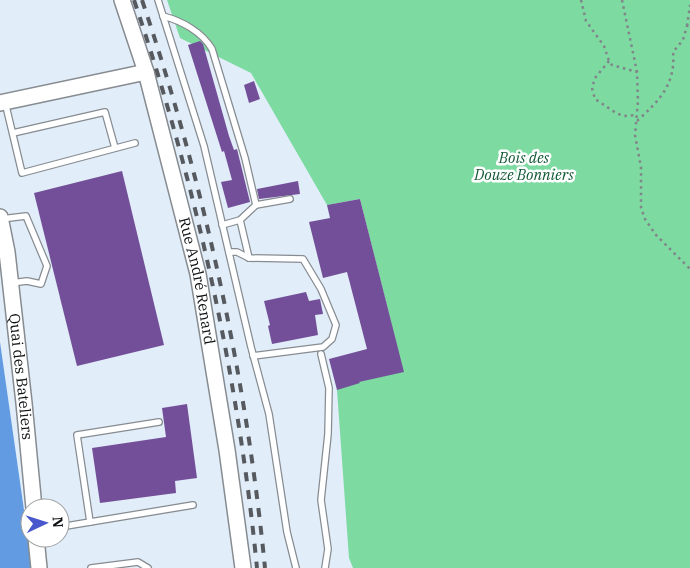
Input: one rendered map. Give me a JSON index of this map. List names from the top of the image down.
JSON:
{
  "streets": {
    "street": ["Rue André Renard", "Quai des Bateliers"]
  },
  "parks": ["Bois des Douze Bonniers"],
  "north": "right"
}
